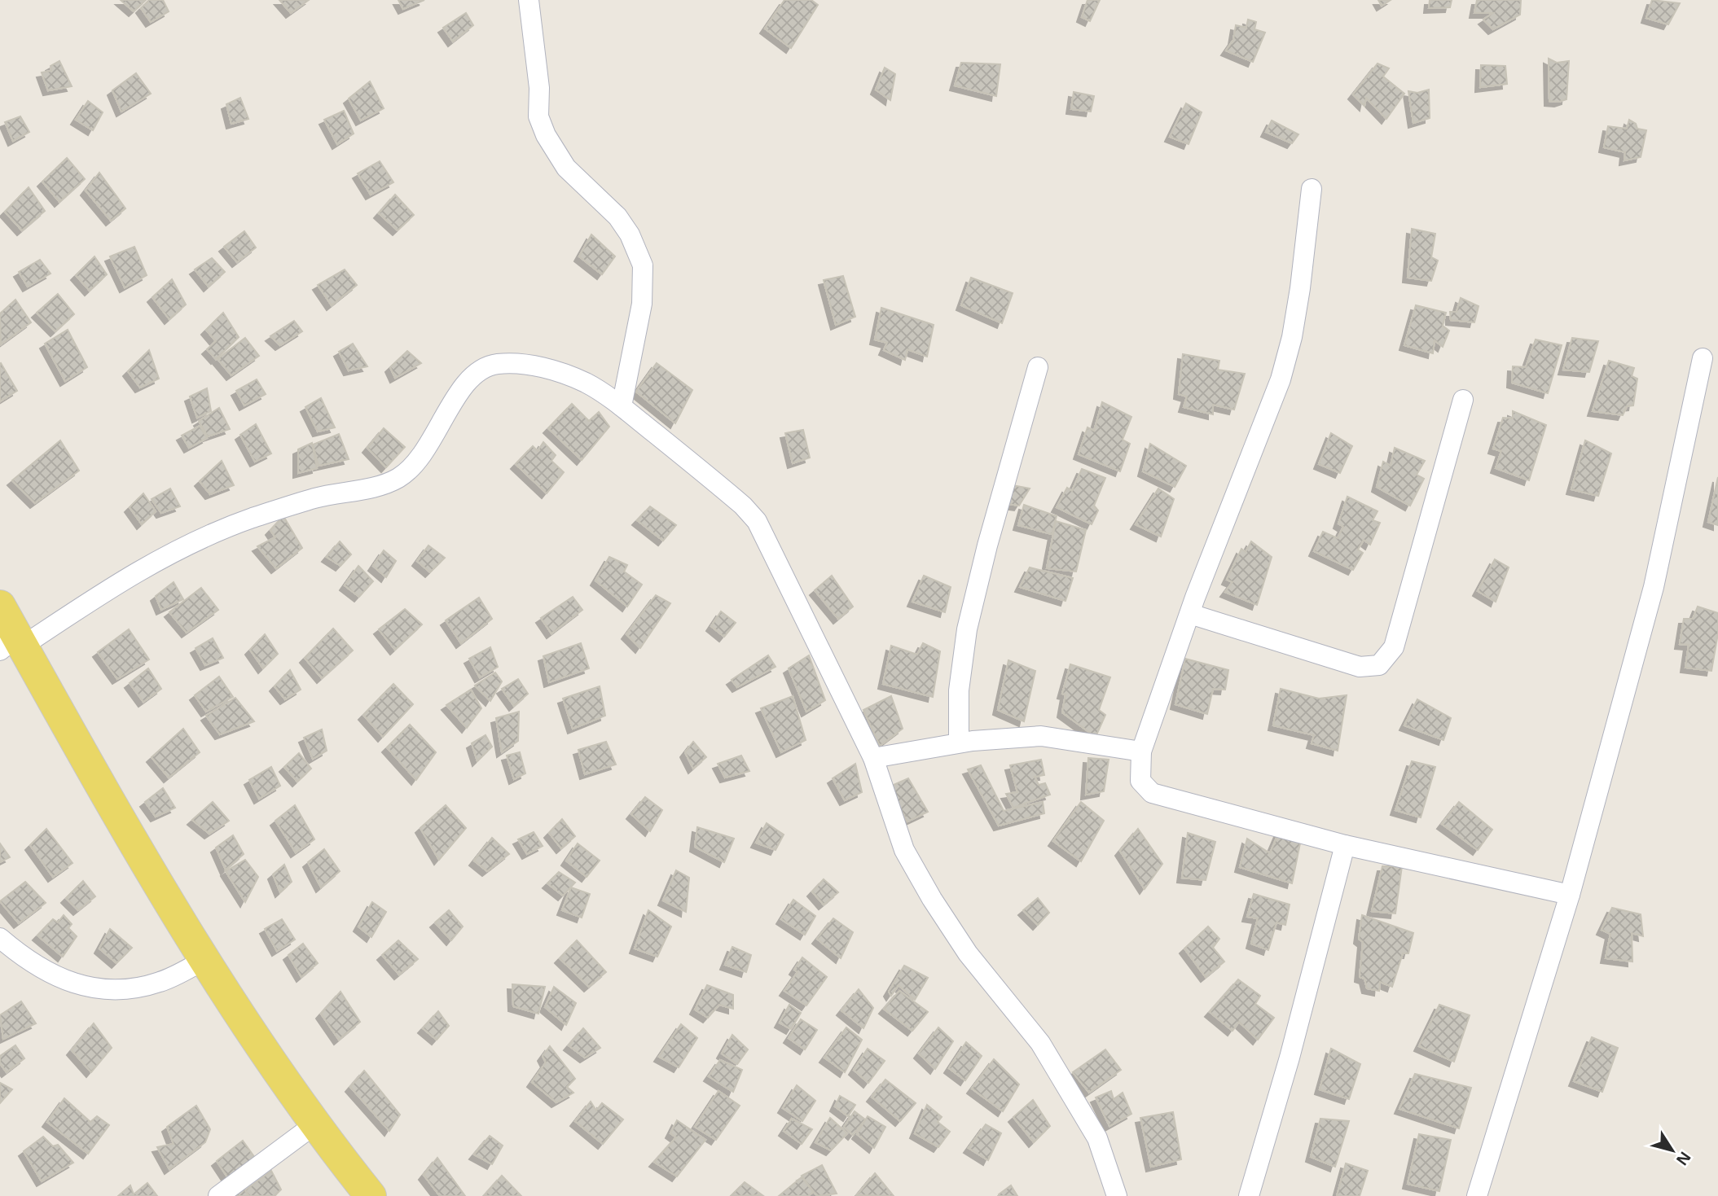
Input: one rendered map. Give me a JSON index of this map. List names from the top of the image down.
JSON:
{
  "north": "bottom right"
}
